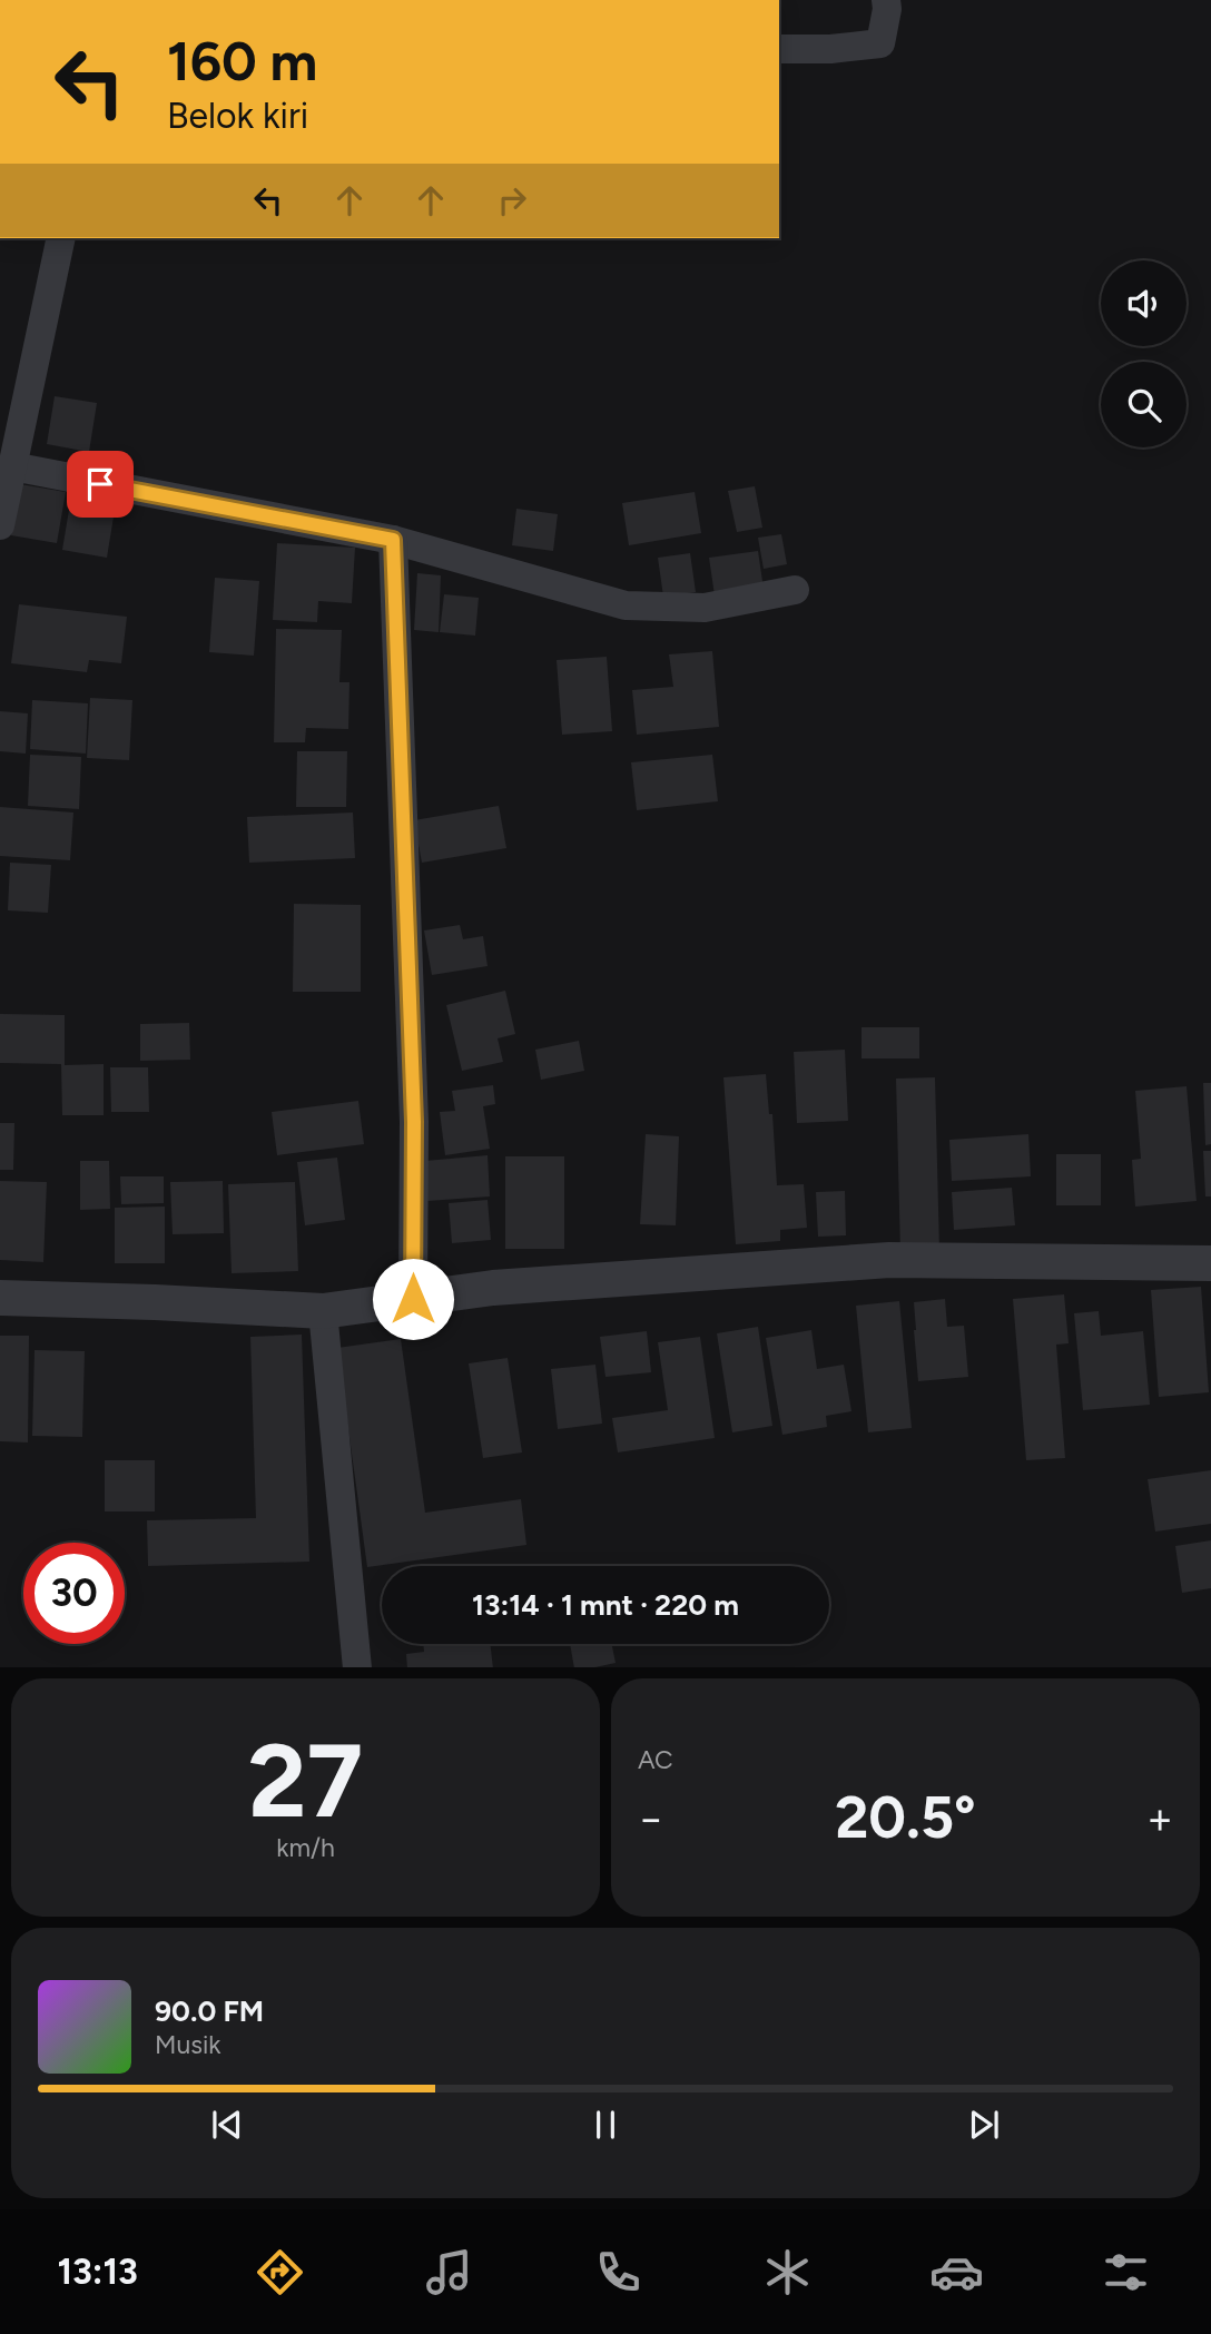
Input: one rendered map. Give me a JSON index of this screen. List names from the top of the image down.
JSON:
{
  "page": {
    "turn": ["160 m", "Belok kiri"],
    "limit": "30",
    "trip": "13:14 · 1 mnt · 220 m",
    "tile": [
      ["27", "km/h"],
      "AC"
    ],
    "heat": ["−", "20.5°", "+"],
    "song": ["90.0 FM", "Musik"],
    "tabs": "13:13"
  }
}
